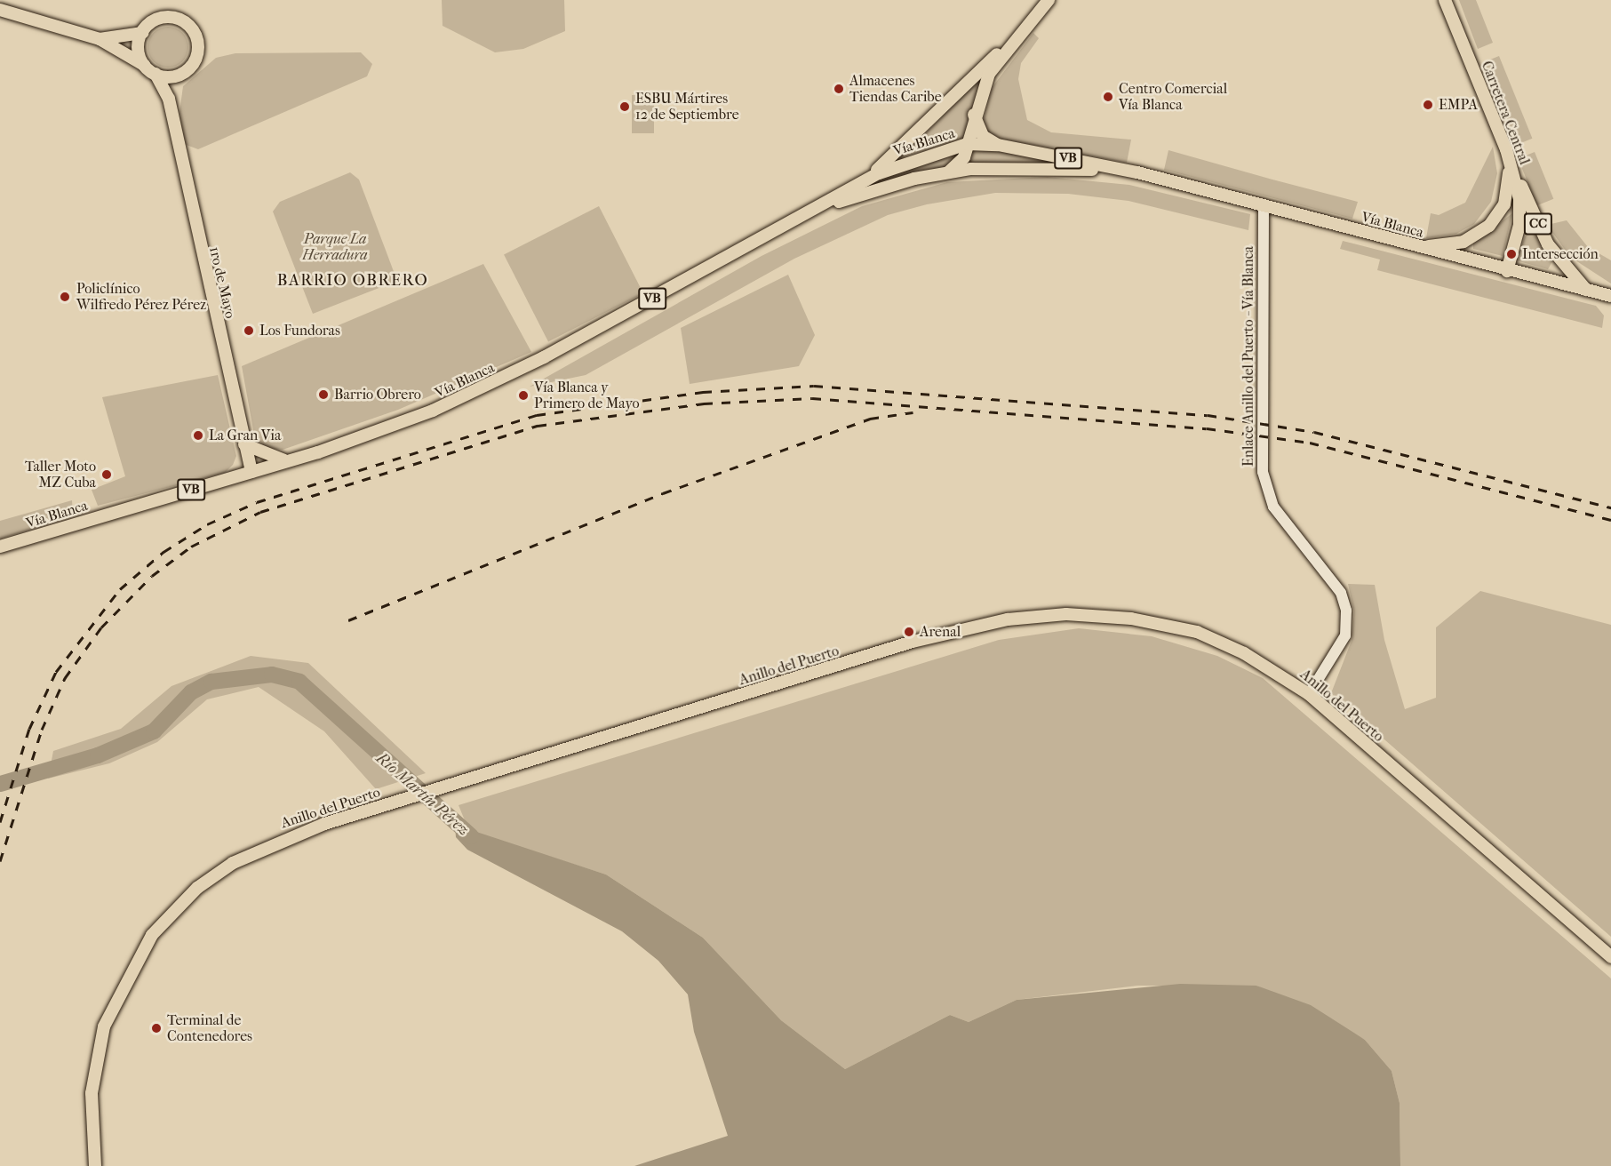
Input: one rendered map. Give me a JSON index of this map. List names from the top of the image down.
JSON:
{
  "streets": {
    "main road": [
      "Carretera Central",
      "Vía Blanca",
      "VB",
      "CC",
      "1ro de Mayo",
      "Enlace Anillo del Puerto - Vía Blanca",
      "Anillo del Puerto"
    ]
  },
  "crossings": [
    ["Carretera Central", "Vía Blanca"],
    ["Carretera Central", "CC"],
    ["Vía Blanca", "CC"],
    ["Vía Blanca", "1ro de Mayo"],
    ["Vía Blanca", "Enlace Anillo del Puerto - Vía Blanca"],
    ["Enlace Anillo del Puerto - Vía Blanca", "Anillo del Puerto"]
  ],
  "districts": ["BARRIO OBRERO"],
  "water": ["Río Martín Pérez"],
  "parks": ["Parque La Herradura"],
  "places": [
    "Almacenes Tiendas Caribe",
    "Centro Comercial Vía Blanca",
    "EMPA",
    "ESBU Mártires 12 de Septiembre",
    "Intersección",
    "Policlínico Wilfredo Pérez Pérez",
    "Los Fundoras",
    "Barrio Obrero",
    "Vía Blanca y Primero de Mayo",
    "La Gran Via",
    "Taller Moto MZ Cuba",
    "Arenal",
    "Terminal de Contenedores"
  ]
}
